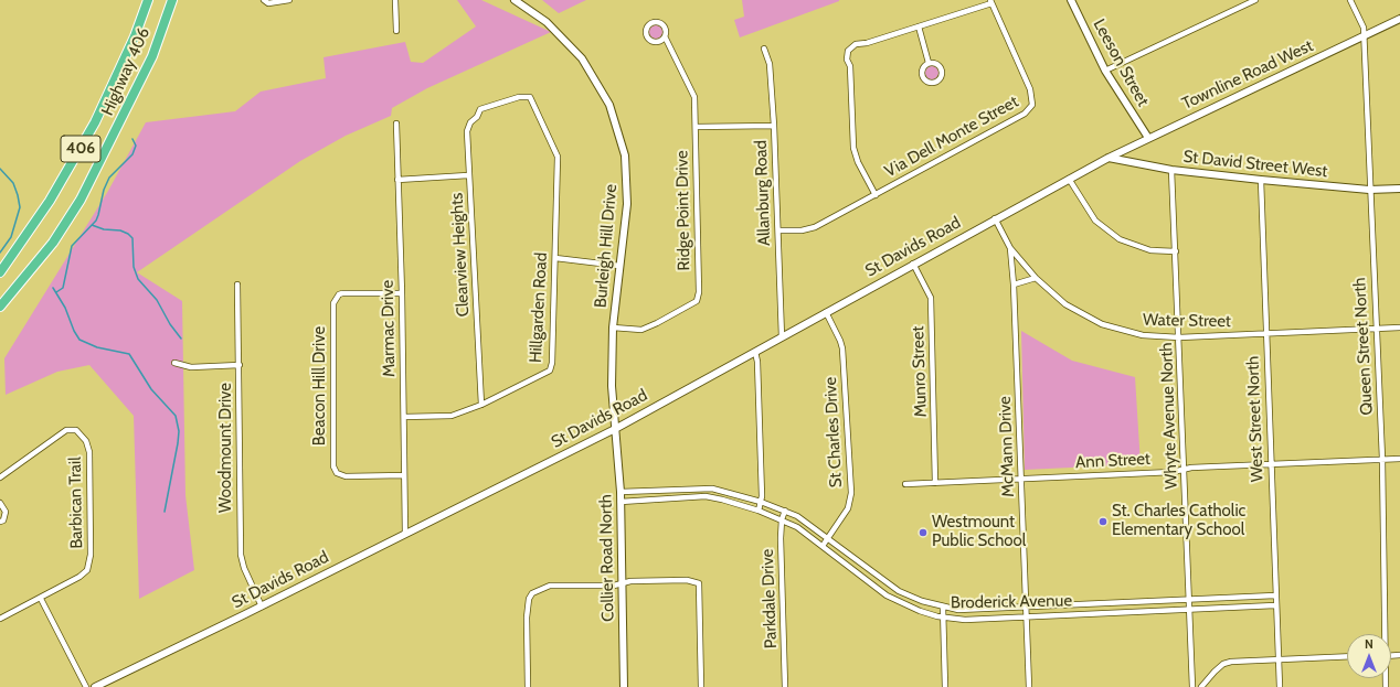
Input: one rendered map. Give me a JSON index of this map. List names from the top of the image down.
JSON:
{
  "streets": {
    "highway": ["Highway 406", "406"],
    "street": [
      "Leeson Street",
      "Townline Road West",
      "Via Dell Monte Street",
      "St David Street West",
      "Allanburg Road",
      "Ridge Point Drive",
      "Burleigh Hill Drive",
      "St Davids Road",
      "Clearview Heights",
      "Hillgarden Road",
      "Water Street",
      "Marmac Drive",
      "Queen Street North",
      "Munro Street",
      "Beacon Hill Drive",
      "Whyte Avenue North",
      "West Street North",
      "St Charles Drive",
      "McMann Drive",
      "Woodmount Drive",
      "Ann Street",
      "Barbican Trail",
      "Collier Road North",
      "Parkdale Drive",
      "Broderick Avenue"
    ]
  },
  "crossings": [
    ["Leeson Street", "Townline Road West"],
    ["Townline Road West", "St David Street West"],
    ["Townline Road West", "St Davids Road"],
    ["Townline Road West", "Queen Street North"],
    ["Via Dell Monte Street", "Allanburg Road"],
    ["St David Street West", "St Davids Road"],
    ["St David Street West", "Queen Street North"],
    ["St David Street West", "Whyte Avenue North"],
    ["St David Street West", "West Street North"],
    ["Allanburg Road", "St Davids Road"],
    ["Ridge Point Drive", "Burleigh Hill Drive"],
    ["Burleigh Hill Drive", "St Davids Road"],
    ["Burleigh Hill Drive", "Collier Road North"],
    ["St Davids Road", "Water Street"],
    ["St Davids Road", "Marmac Drive"],
    ["St Davids Road", "Munro Street"],
    ["St Davids Road", "St Charles Drive"],
    ["St Davids Road", "Woodmount Drive"],
    ["St Davids Road", "Collier Road North"],
    ["Clearview Heights", "Hillgarden Road"],
    ["Hillgarden Road", "Marmac Drive"],
    ["Water Street", "Queen Street North"],
    ["Water Street", "Whyte Avenue North"],
    ["Water Street", "West Street North"],
    ["Water Street", "McMann Drive"],
    ["Marmac Drive", "Beacon Hill Drive"],
    ["Queen Street North", "Ann Street"],
    ["Munro Street", "Ann Street"],
    ["Whyte Avenue North", "Ann Street"],
    ["Whyte Avenue North", "Broderick Avenue"],
    ["West Street North", "Ann Street"],
    ["West Street North", "Broderick Avenue"],
    ["St Charles Drive", "Broderick Avenue"],
    ["McMann Drive", "Ann Street"],
    ["McMann Drive", "Broderick Avenue"],
    ["Collier Road North", "Broderick Avenue"],
    ["Parkdale Drive", "Broderick Avenue"]
  ],
  "places": ["St. Charles Catholic Elementary School", "Westmount Public School"],
  "north": "top"
}
